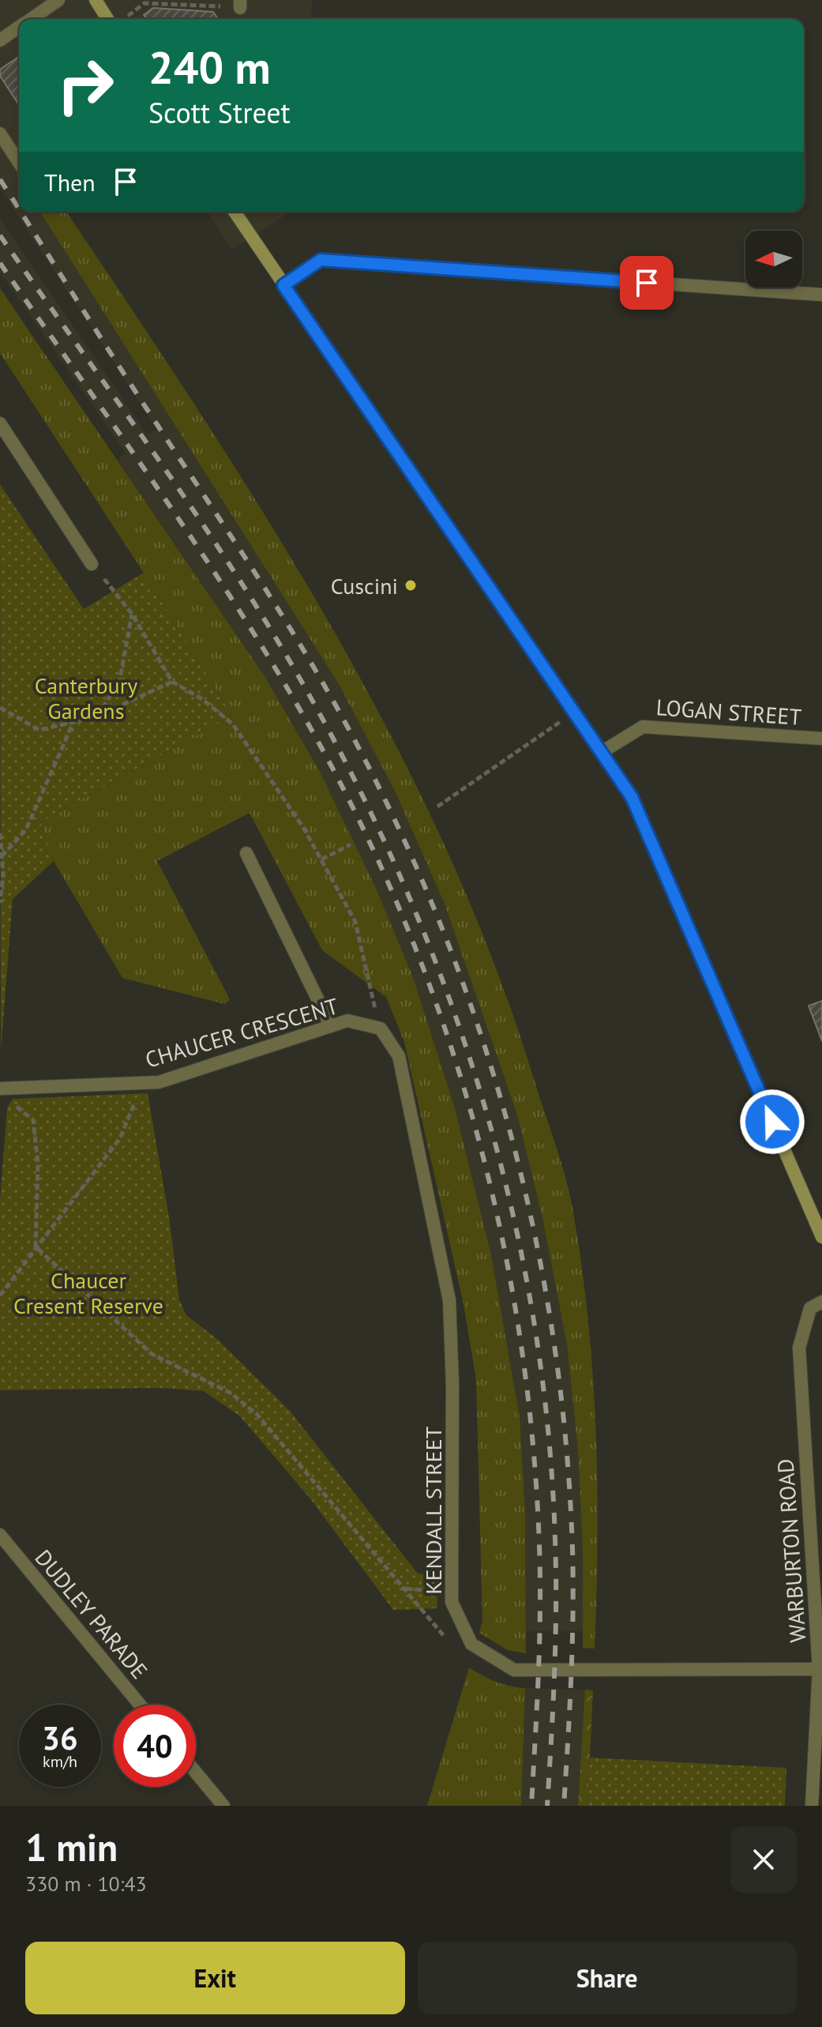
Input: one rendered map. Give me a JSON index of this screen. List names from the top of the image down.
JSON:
{
  "streets": {
    "street": [
      "LOGAN STREET",
      "CHAUCER CRESCENT",
      "KENDALL STREET",
      "WARBURTON ROAD",
      "DUDLEY PARADE"
    ]
  },
  "crossings": [
    ["CHAUCER CRESCENT", "KENDALL STREET"],
    ["KENDALL STREET", "WARBURTON ROAD"]
  ],
  "parks": ["Canterbury Gardens", "Chaucer Cresent Reserve"],
  "places": ["Cuscini"],
  "north": "left",
  "page": {
    "turn": ["240 m", "Scott Street"],
    "then": "Then",
    "speed": "36 km/h",
    "limit": "40",
    "heading": ["1 min", "330 m · 10:43"],
    "buttons": ["Exit", "Share"]
  }
}
